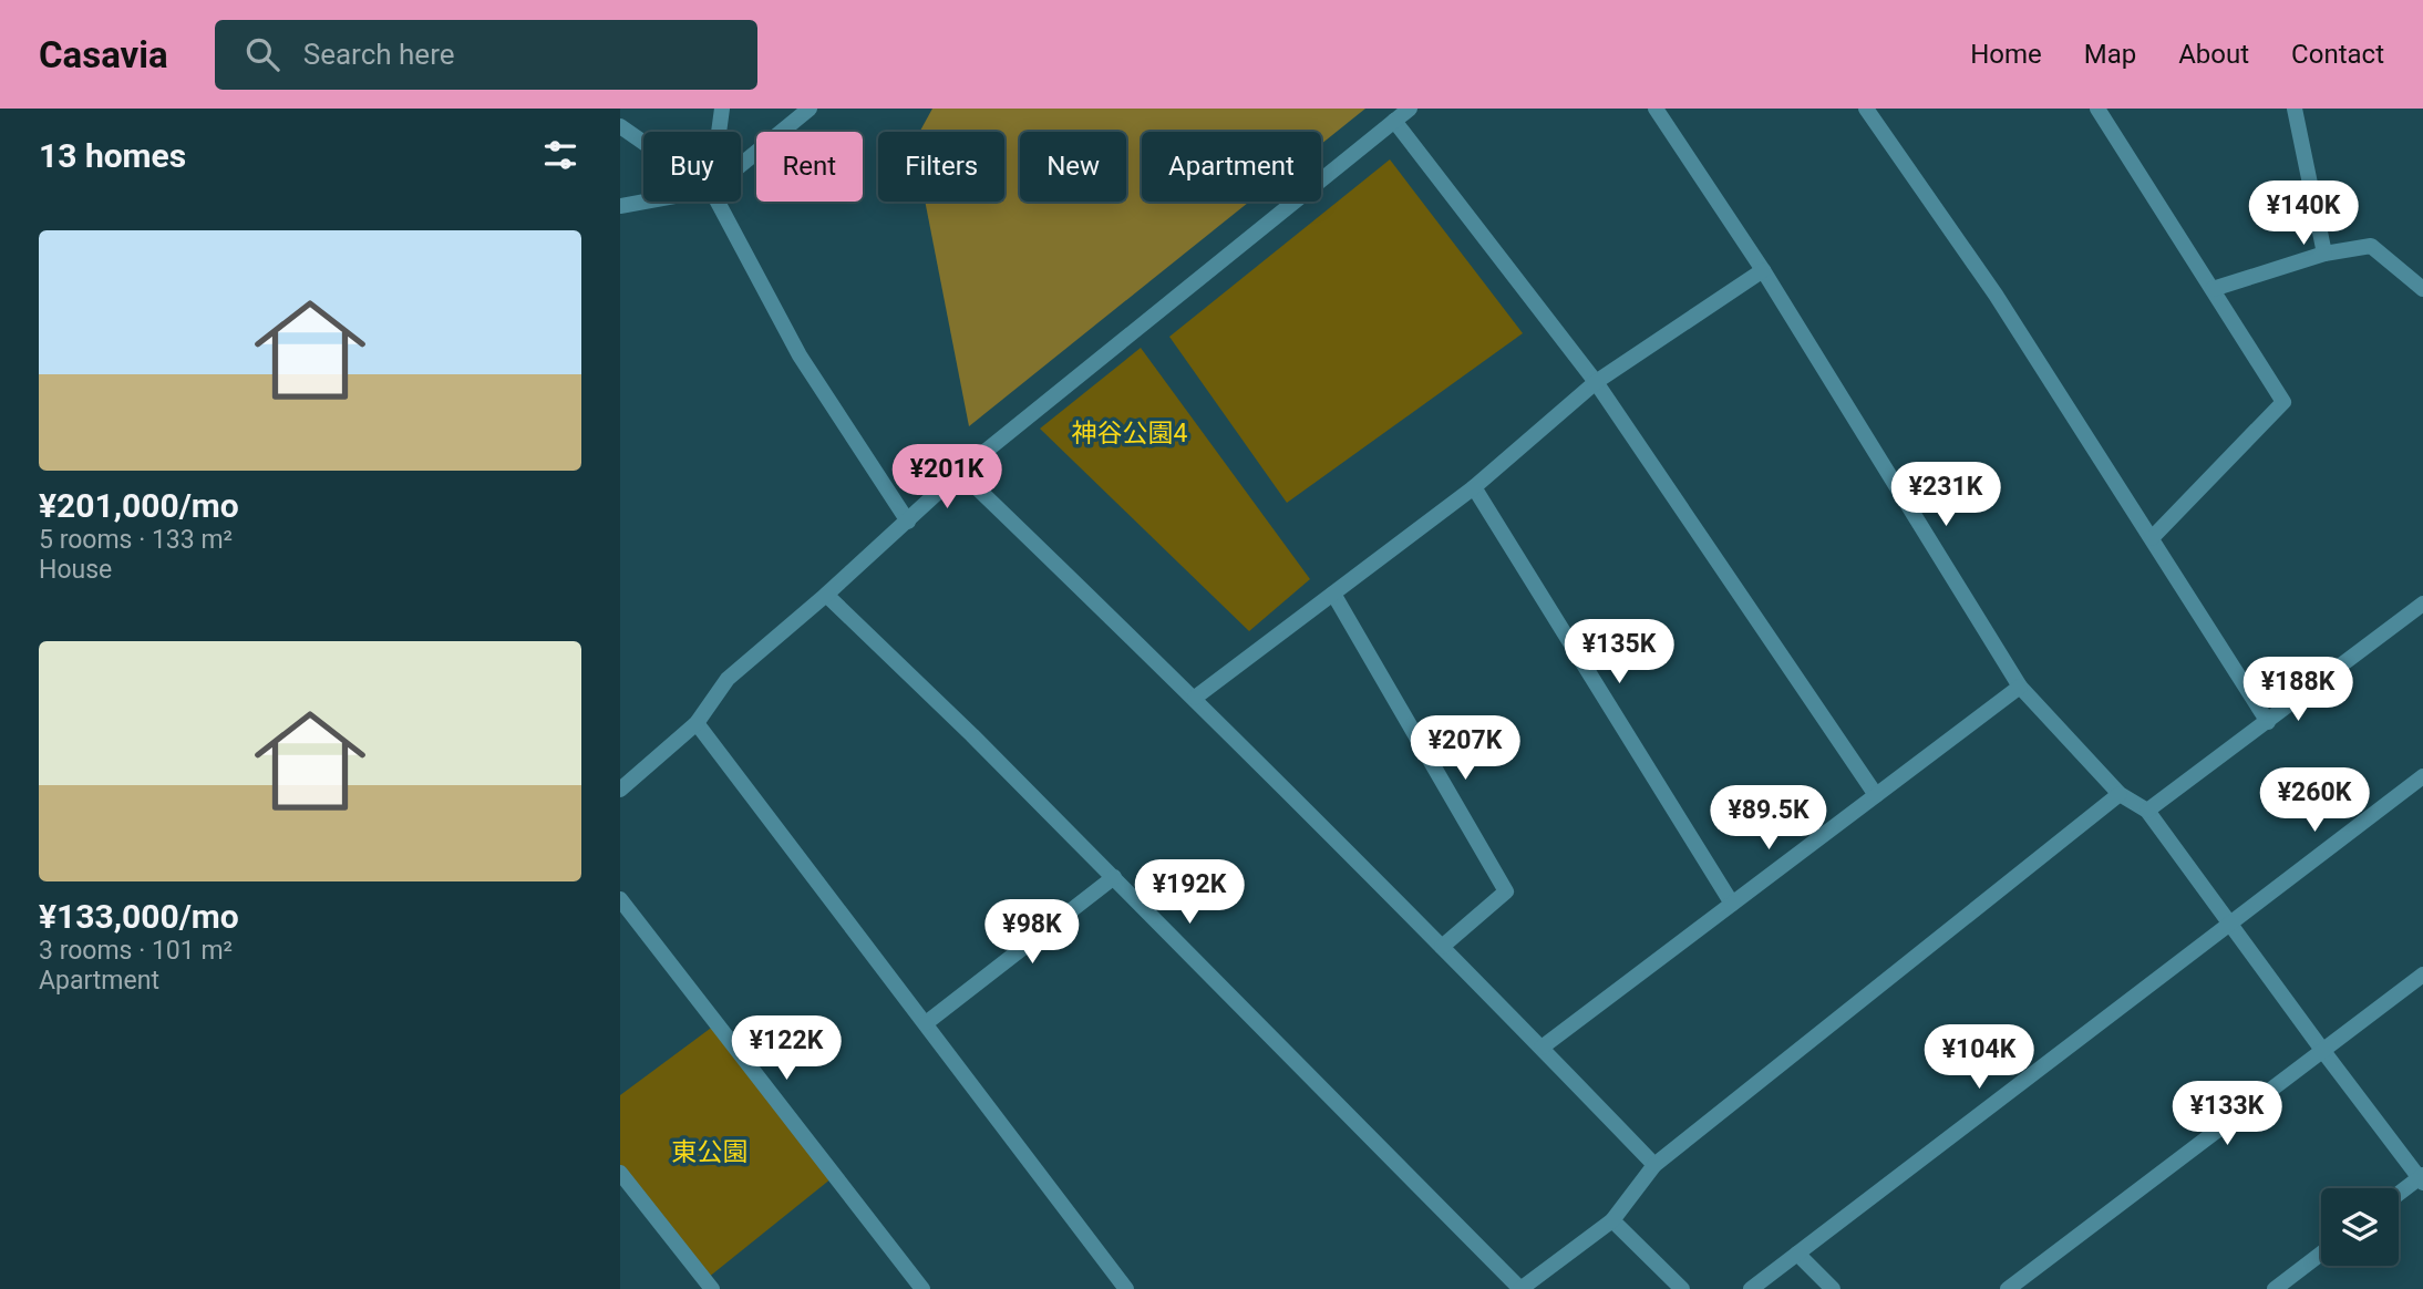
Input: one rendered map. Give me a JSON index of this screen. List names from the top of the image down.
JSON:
{
  "parks": ["神谷公園4", "東公園"],
  "page": {
    "header": "Casavia",
    "search": "Search here",
    "nav": [
      "Home",
      "Map",
      "About",
      "Contact"
    ],
    "heading": "13 homes",
    "chip": [
      "Buy",
      "Rent",
      "Filters",
      "New",
      "Apartment"
    ],
    "price": [
      "¥140K",
      "¥201K",
      "¥231K",
      "¥135K",
      "¥188K",
      "¥207K",
      "¥260K",
      "¥89.5K",
      "¥192K",
      "¥98K",
      "¥122K",
      "¥104K",
      "¥133K"
    ],
    "list": [
      {
        "name": "¥201,000/mo",
        "note": "5 rooms · 133 m² · House"
      },
      {
        "name": "¥133,000/mo",
        "note": "3 rooms · 101 m² · Apartment"
      }
    ]
  }
}
